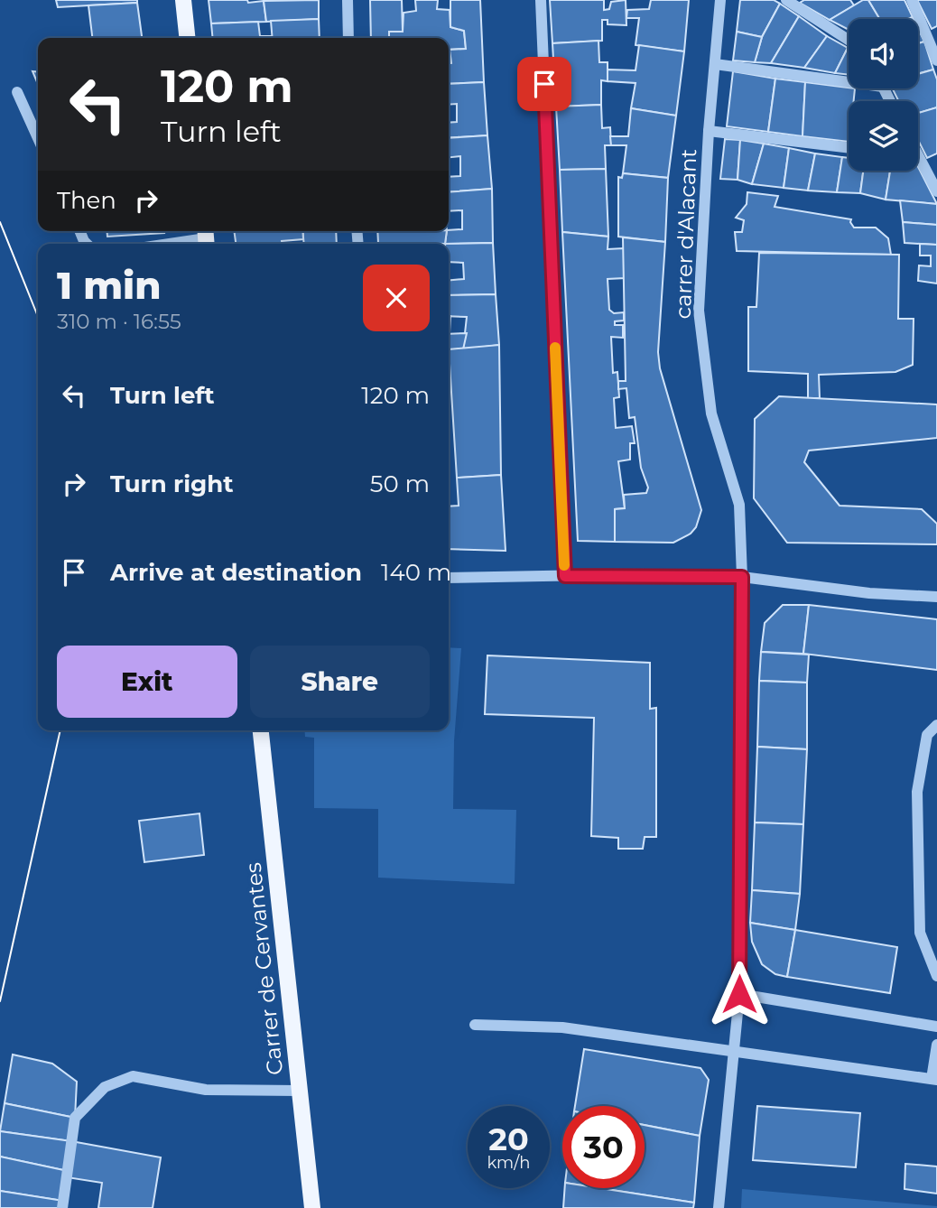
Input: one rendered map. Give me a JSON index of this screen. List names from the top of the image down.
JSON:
{
  "streets": {
    "main road": ["Carrer de Cervantes"],
    "street": ["carrer d'Alacant"]
  },
  "page": {
    "turn": ["120 m", "Turn left"],
    "then": "Then",
    "heading": ["1 min", "310 m · 16:55"],
    "list": [
      {
        "name": "Turn left",
        "value": "120 m"
      },
      {
        "name": "Turn right",
        "value": "50 m"
      },
      {
        "name": "Arrive at destination",
        "value": "140 m"
      }
    ],
    "buttons": ["Exit", "Share"],
    "speed": "20 km/h",
    "limit": "30"
  }
}
